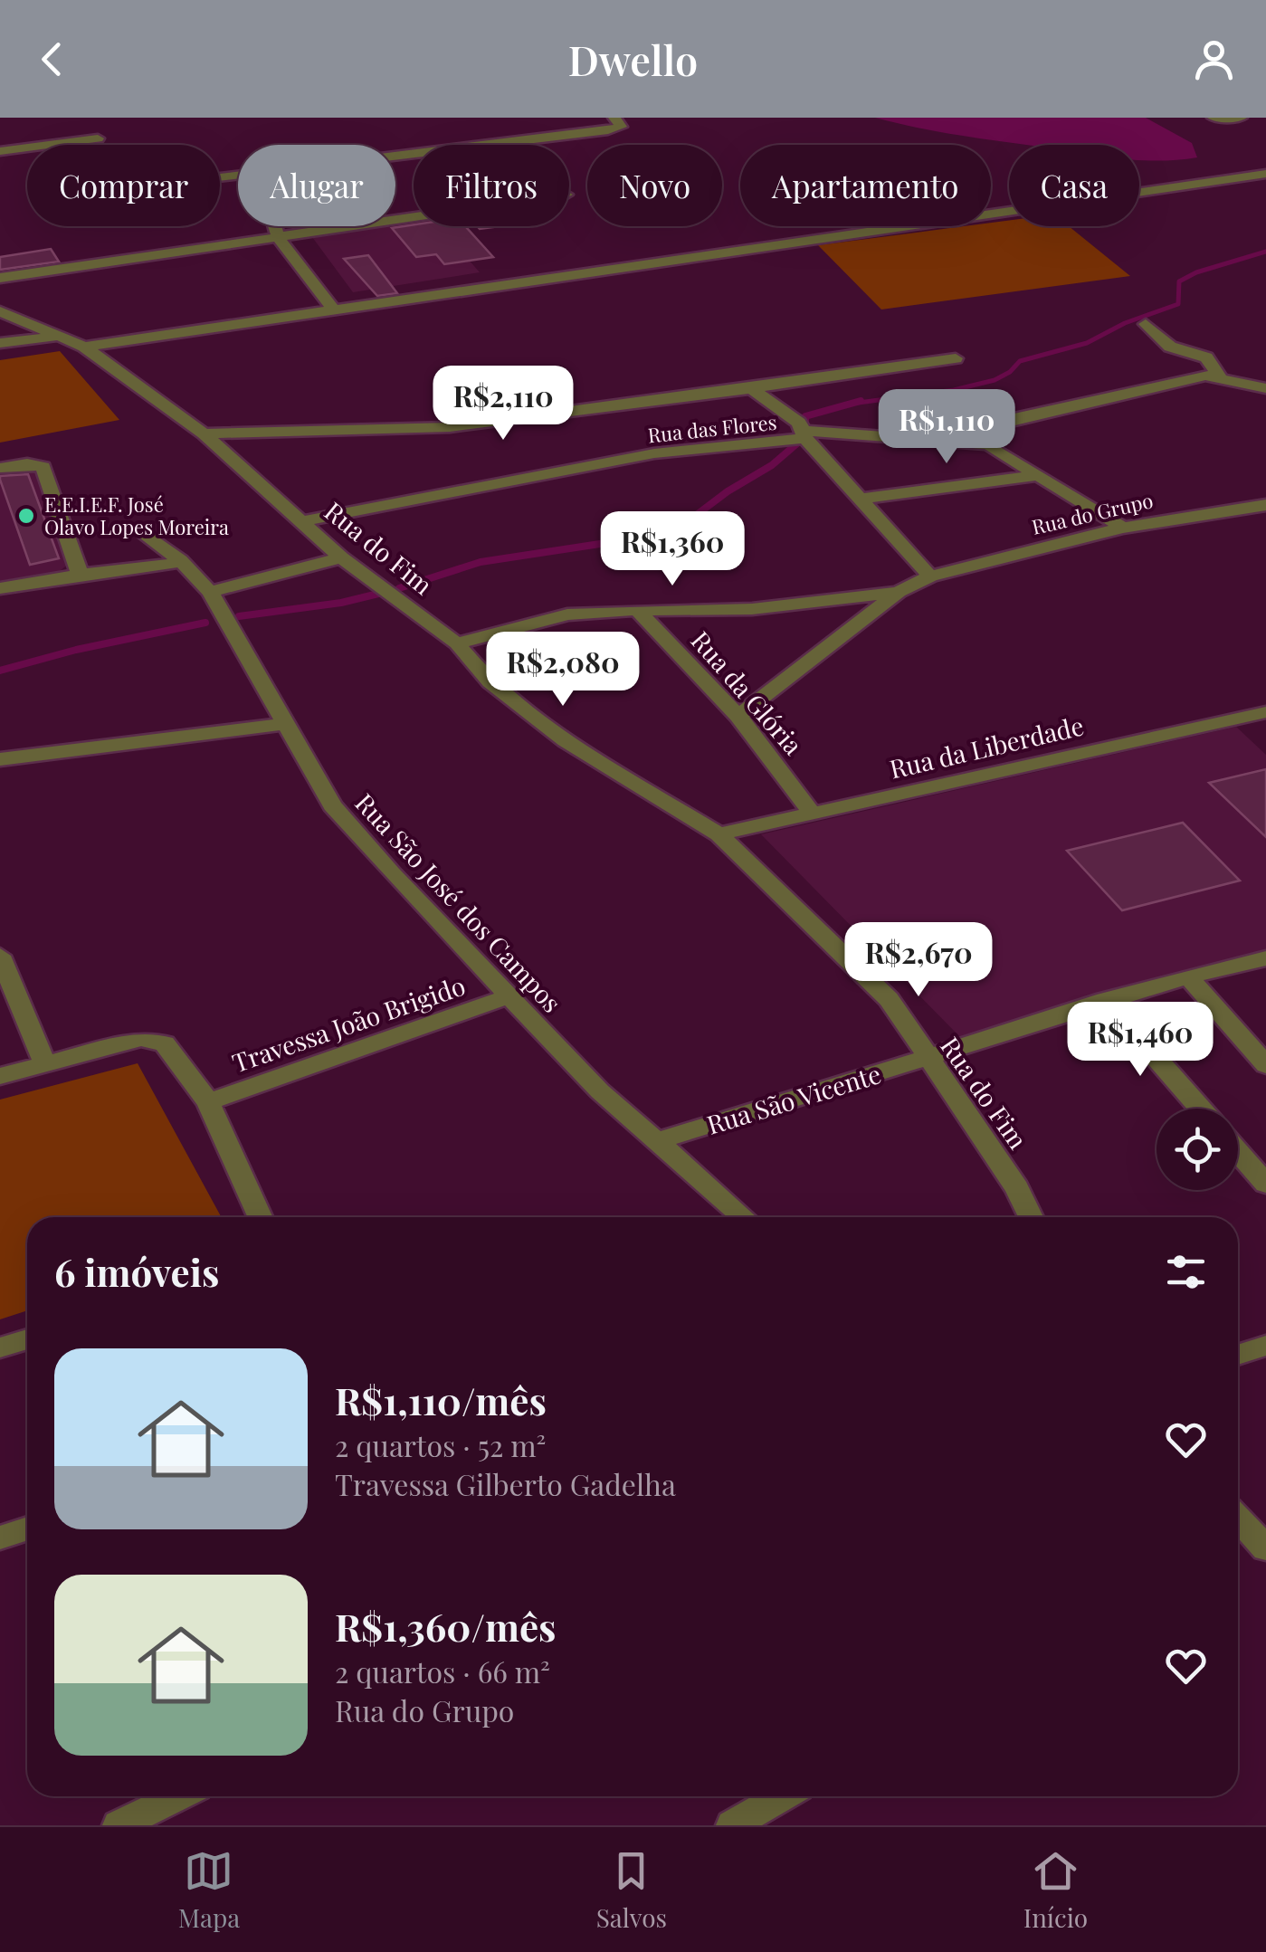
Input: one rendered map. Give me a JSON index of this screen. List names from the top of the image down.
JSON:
{
  "streets": {
    "street": [
      "Rua das Flores",
      "Rua do Grupo",
      "Rua do Fim",
      "Rua da Glória",
      "Rua da Liberdade",
      "Rua São José dos Campos",
      "Travessa João Brigido",
      "Rua São Vicente"
    ]
  },
  "crossings": [
    ["Rua das Flores", "Rua do Fim"],
    ["Rua do Fim", "Rua da Liberdade"],
    ["Rua do Fim", "Rua São Vicente"],
    ["Rua da Glória", "Rua da Liberdade"],
    ["Rua São José dos Campos", "Travessa João Brigido"],
    ["Rua São José dos Campos", "Rua São Vicente"]
  ],
  "places": ["E.E.I.E.F. José Olavo Lopes Moreira"],
  "page": {
    "header": "Dwello",
    "chip": [
      "Comprar",
      "Alugar",
      "Filtros",
      "Novo",
      "Apartamento",
      "Casa"
    ],
    "price": [
      "R$2,110",
      "R$1,110",
      "R$1,360",
      "R$2,080",
      "R$2,670",
      "R$1,460"
    ],
    "heading": "6 imóveis",
    "list": [
      {
        "name": "R$1,110/mês",
        "note": "2 quartos · 52 m² · Travessa Gilberto Gadelha"
      },
      {
        "name": "R$1,360/mês",
        "note": "2 quartos · 66 m² · Rua do Grupo"
      }
    ],
    "tabs": ["Mapa", "Salvos", "Início"]
  }
}
